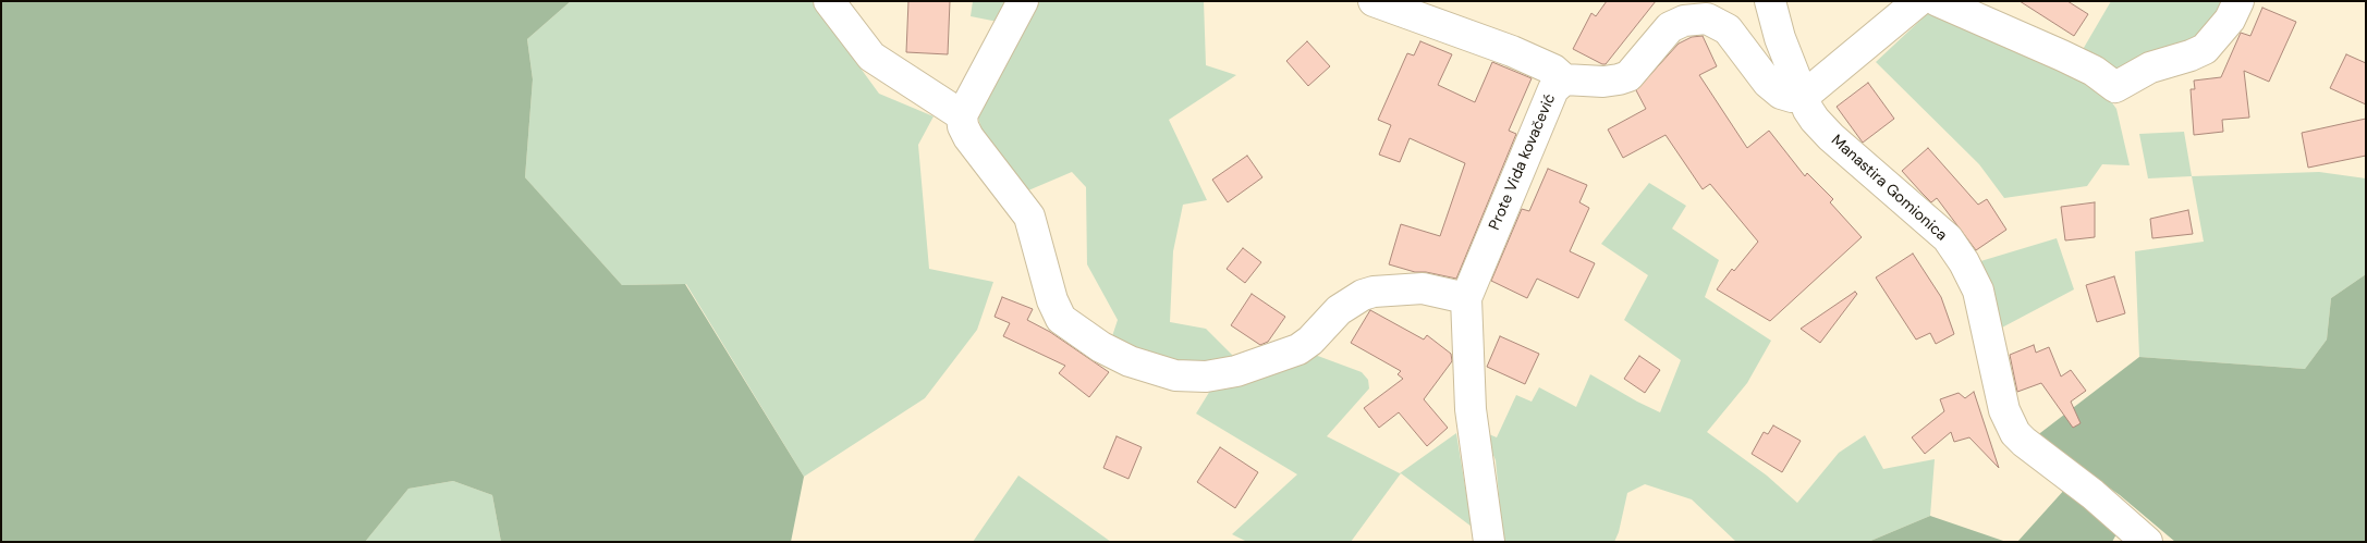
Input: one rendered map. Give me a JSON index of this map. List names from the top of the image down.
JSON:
{
  "streets": {
    "street": ["Prote Vida kovačević", "Manastira Gomionica"]
  },
  "crossings": [
    ["Prote Vida kovačević", "Manastira Gomionica"]
  ]
}
